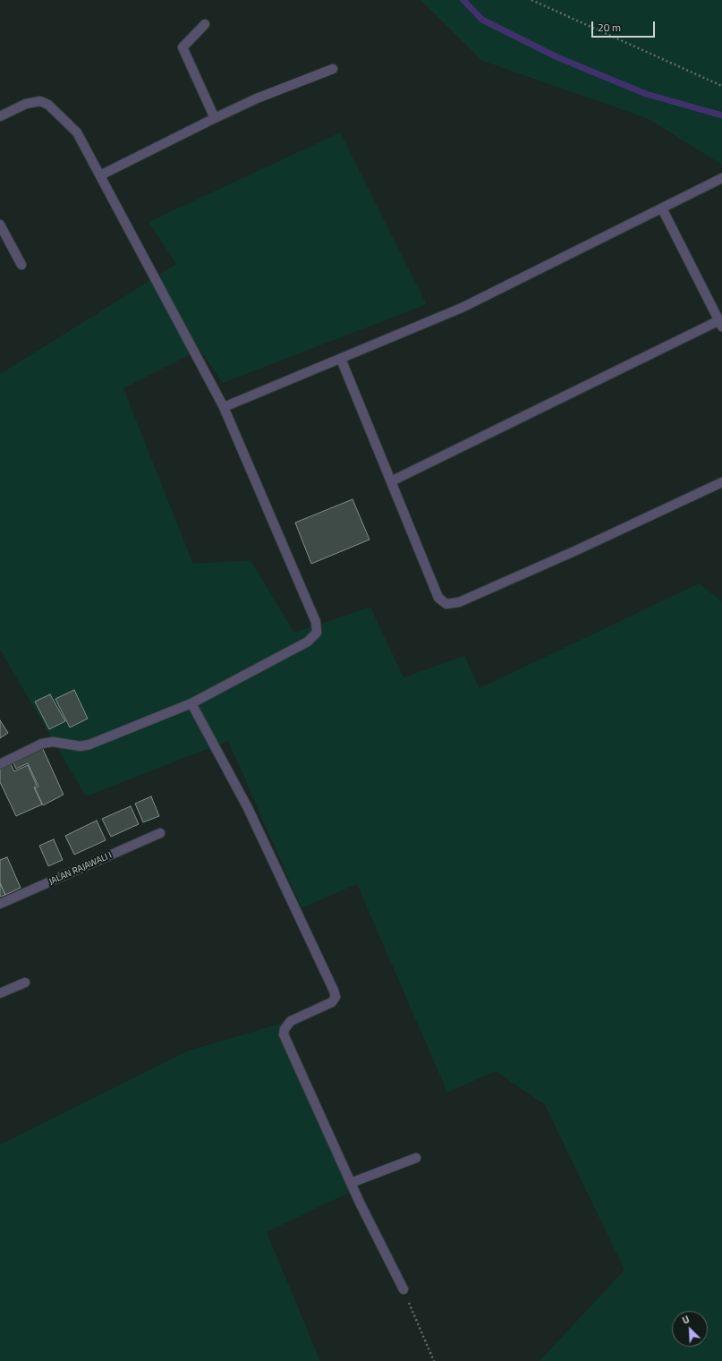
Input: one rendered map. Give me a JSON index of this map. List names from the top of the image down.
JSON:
{
  "streets": {
    "street": ["JALAN RAJAWALI I"]
  },
  "scale_bar": "20 m",
  "north": "top left"
}
